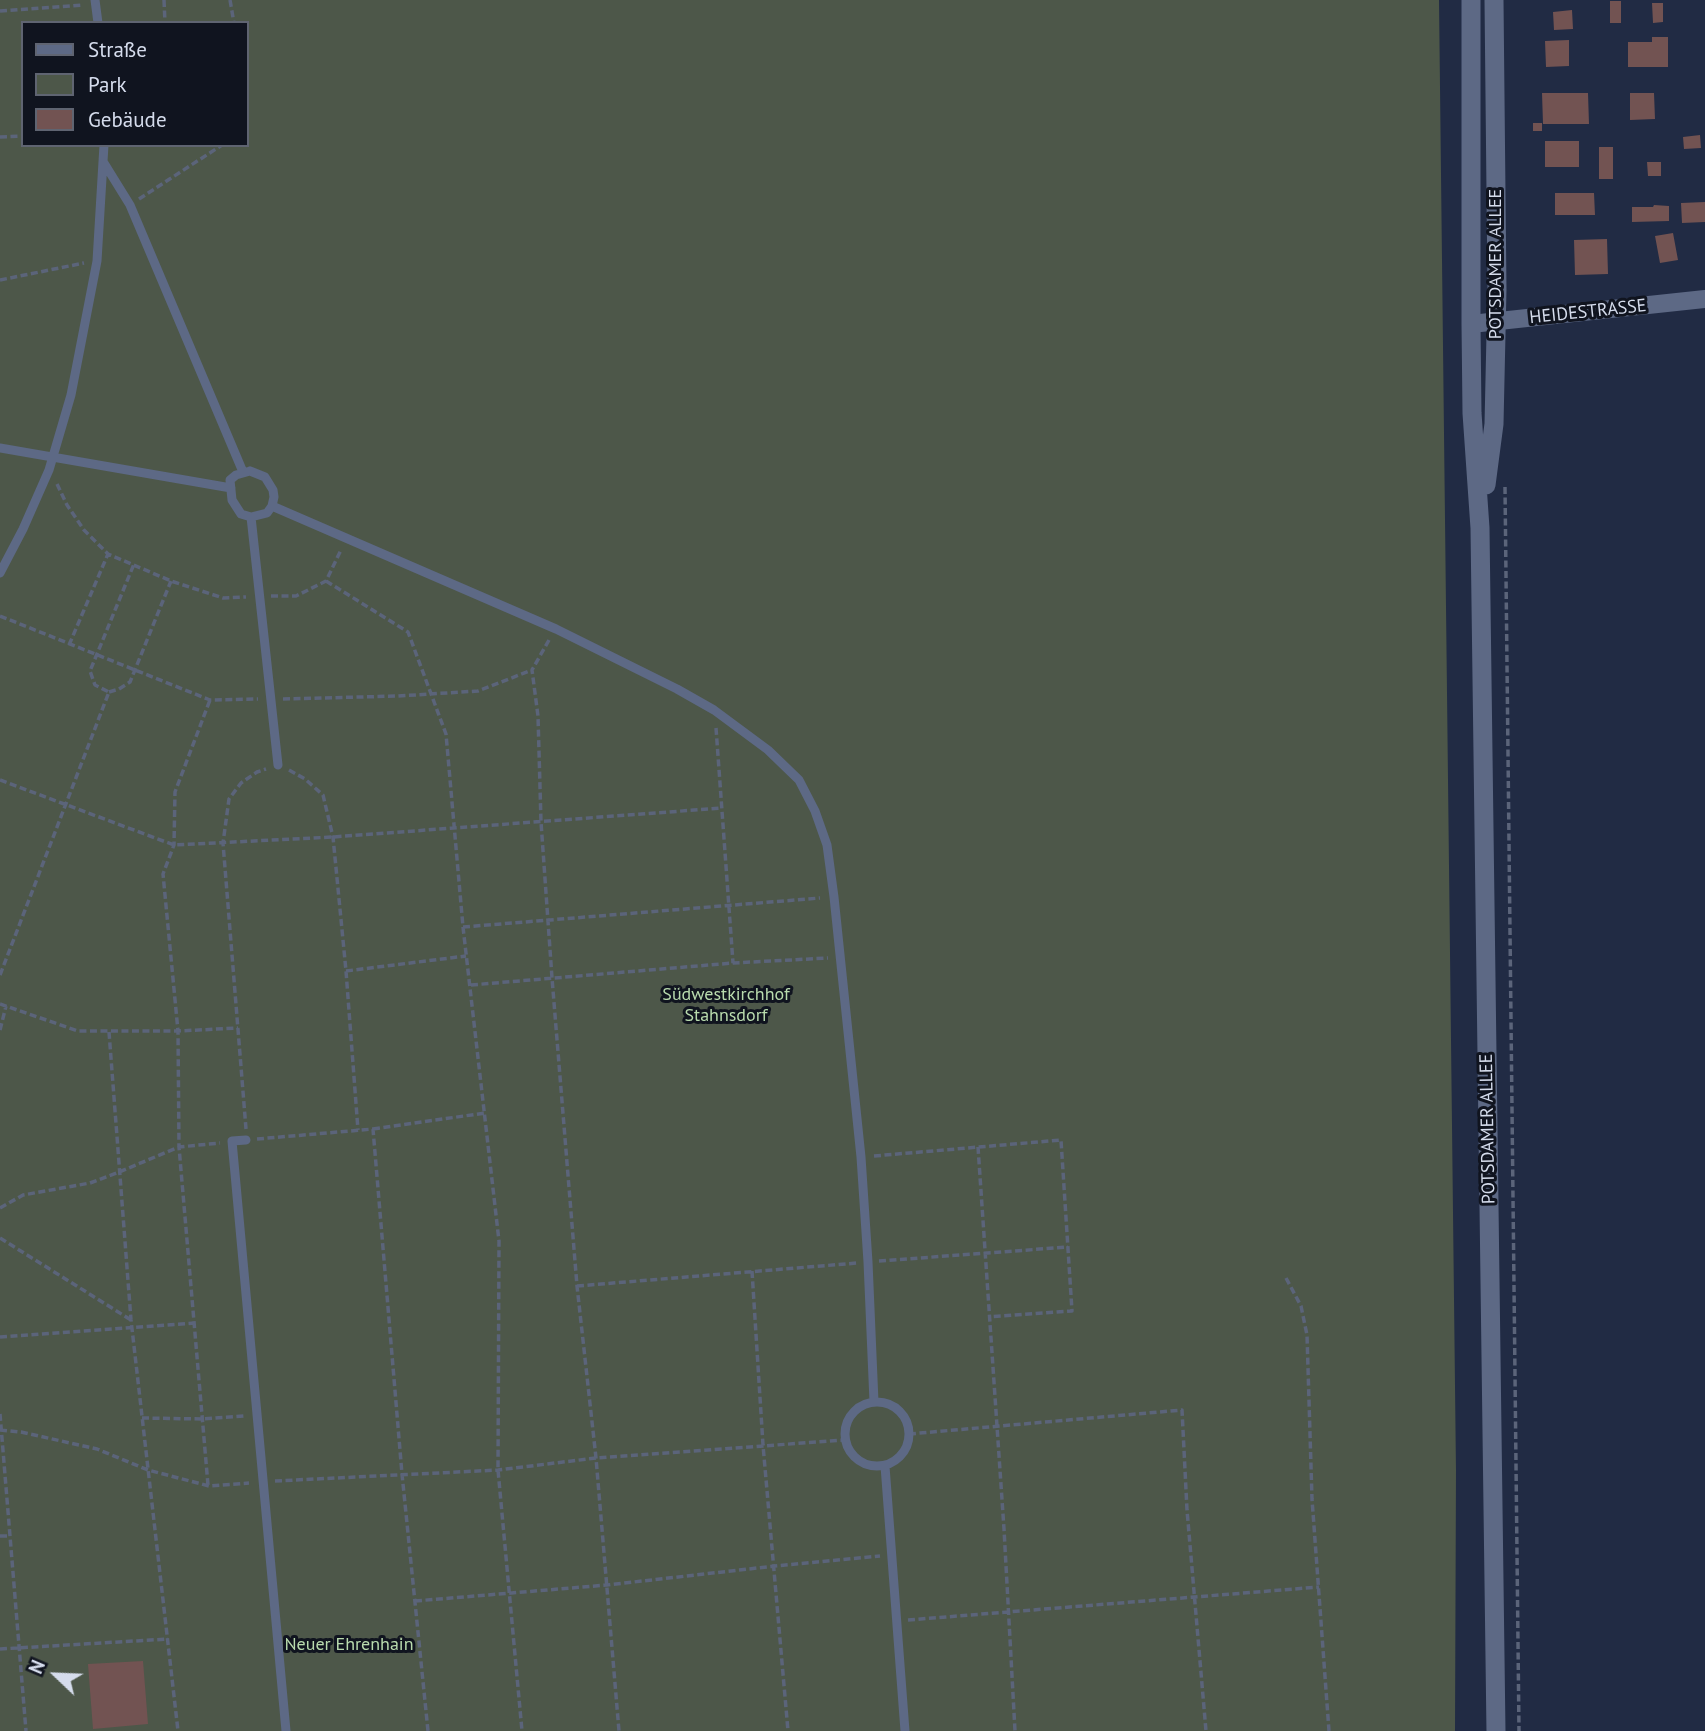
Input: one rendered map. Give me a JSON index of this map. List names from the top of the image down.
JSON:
{
  "streets": {
    "street": ["POTSDAMER ALLEE", "HEIDESTRASSE"]
  },
  "crossings": [
    ["POTSDAMER ALLEE", "HEIDESTRASSE"]
  ],
  "parks": ["Südwestkirchhof Stahnsdorf", "Neuer Ehrenhain"],
  "legend": ["Straße", "Park", "Gebäude"],
  "north": "top left"
}
